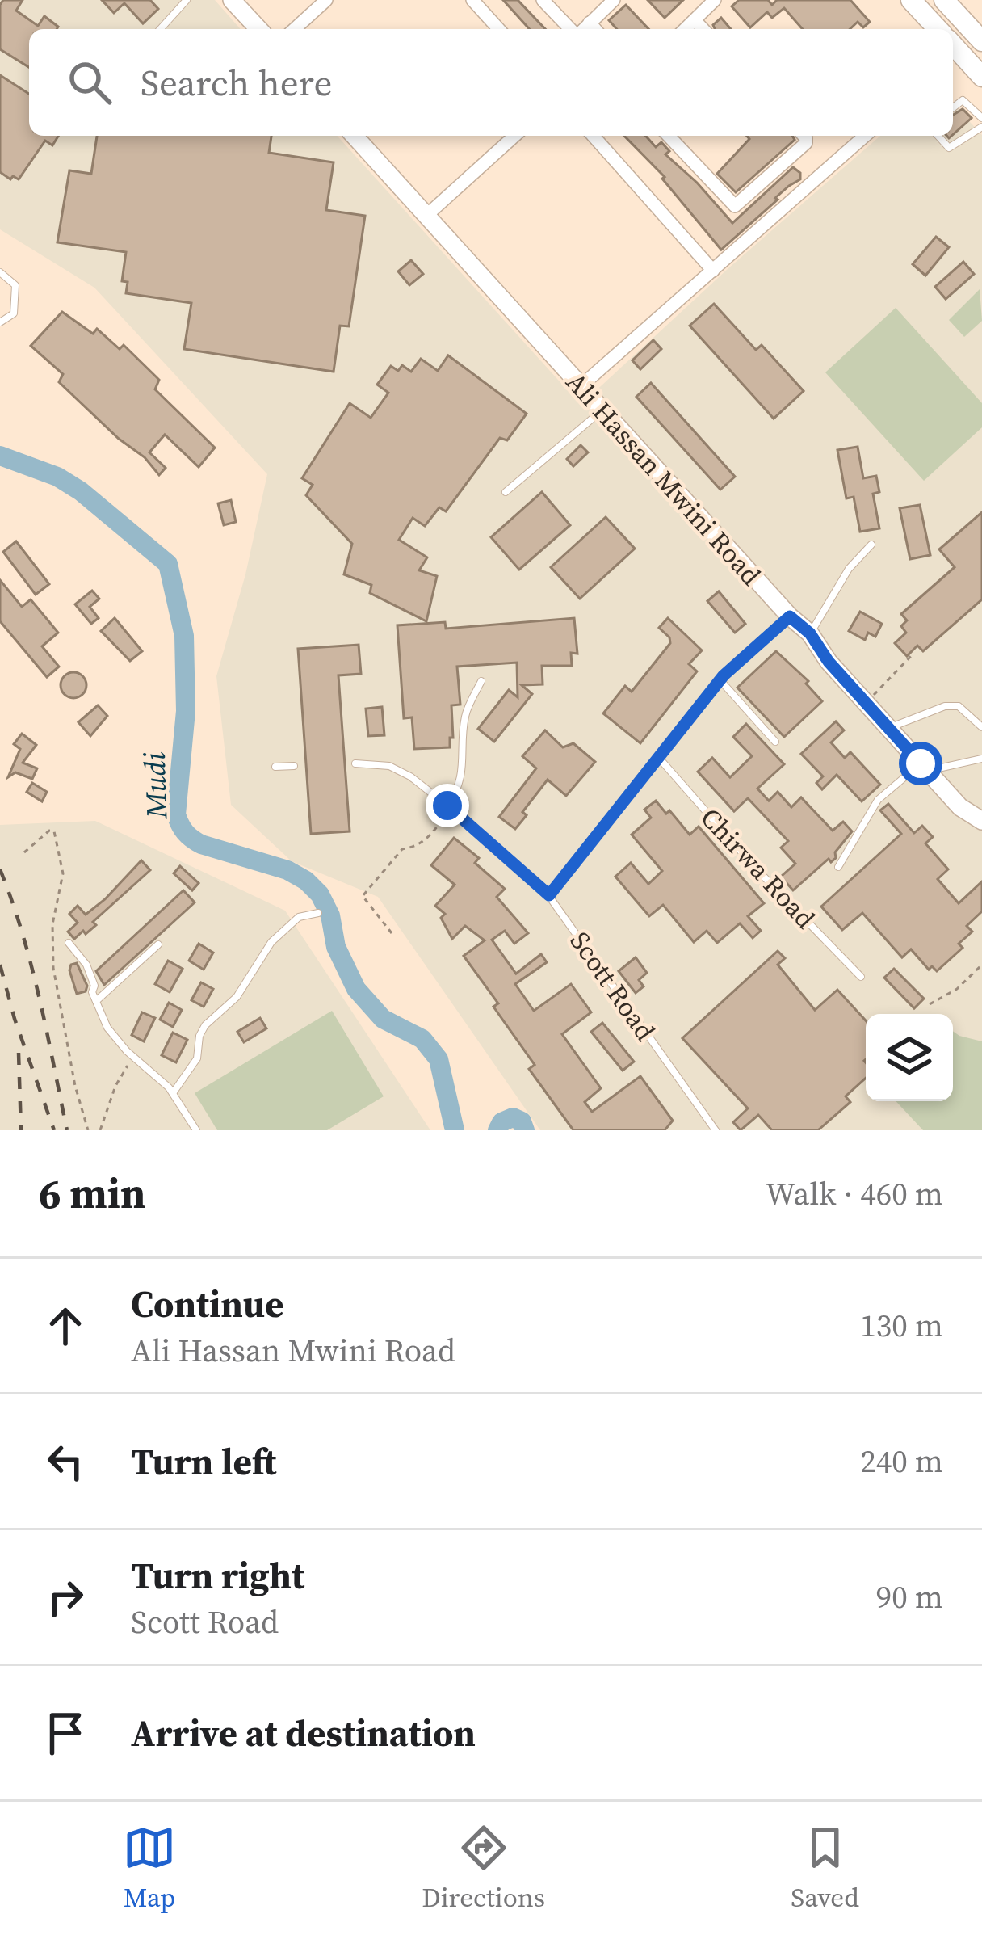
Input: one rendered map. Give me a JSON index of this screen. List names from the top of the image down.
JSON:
{
  "streets": {
    "main road": ["Ali Hassan Mwini Road"],
    "lane": ["Chirwa Road", "Scott Road"]
  },
  "water": ["Mudi"],
  "page": {
    "search": "Search here",
    "heading": ["6 min", "Walk · 460 m"],
    "list": [
      ["Continue", "Ali Hassan Mwini Road", "130 m"],
      ["Turn left", "240 m"],
      ["Turn right", "Scott Road", "90 m"],
      "Arrive at destination"
    ],
    "nav": ["Map", "Directions", "Saved"]
  }
}
